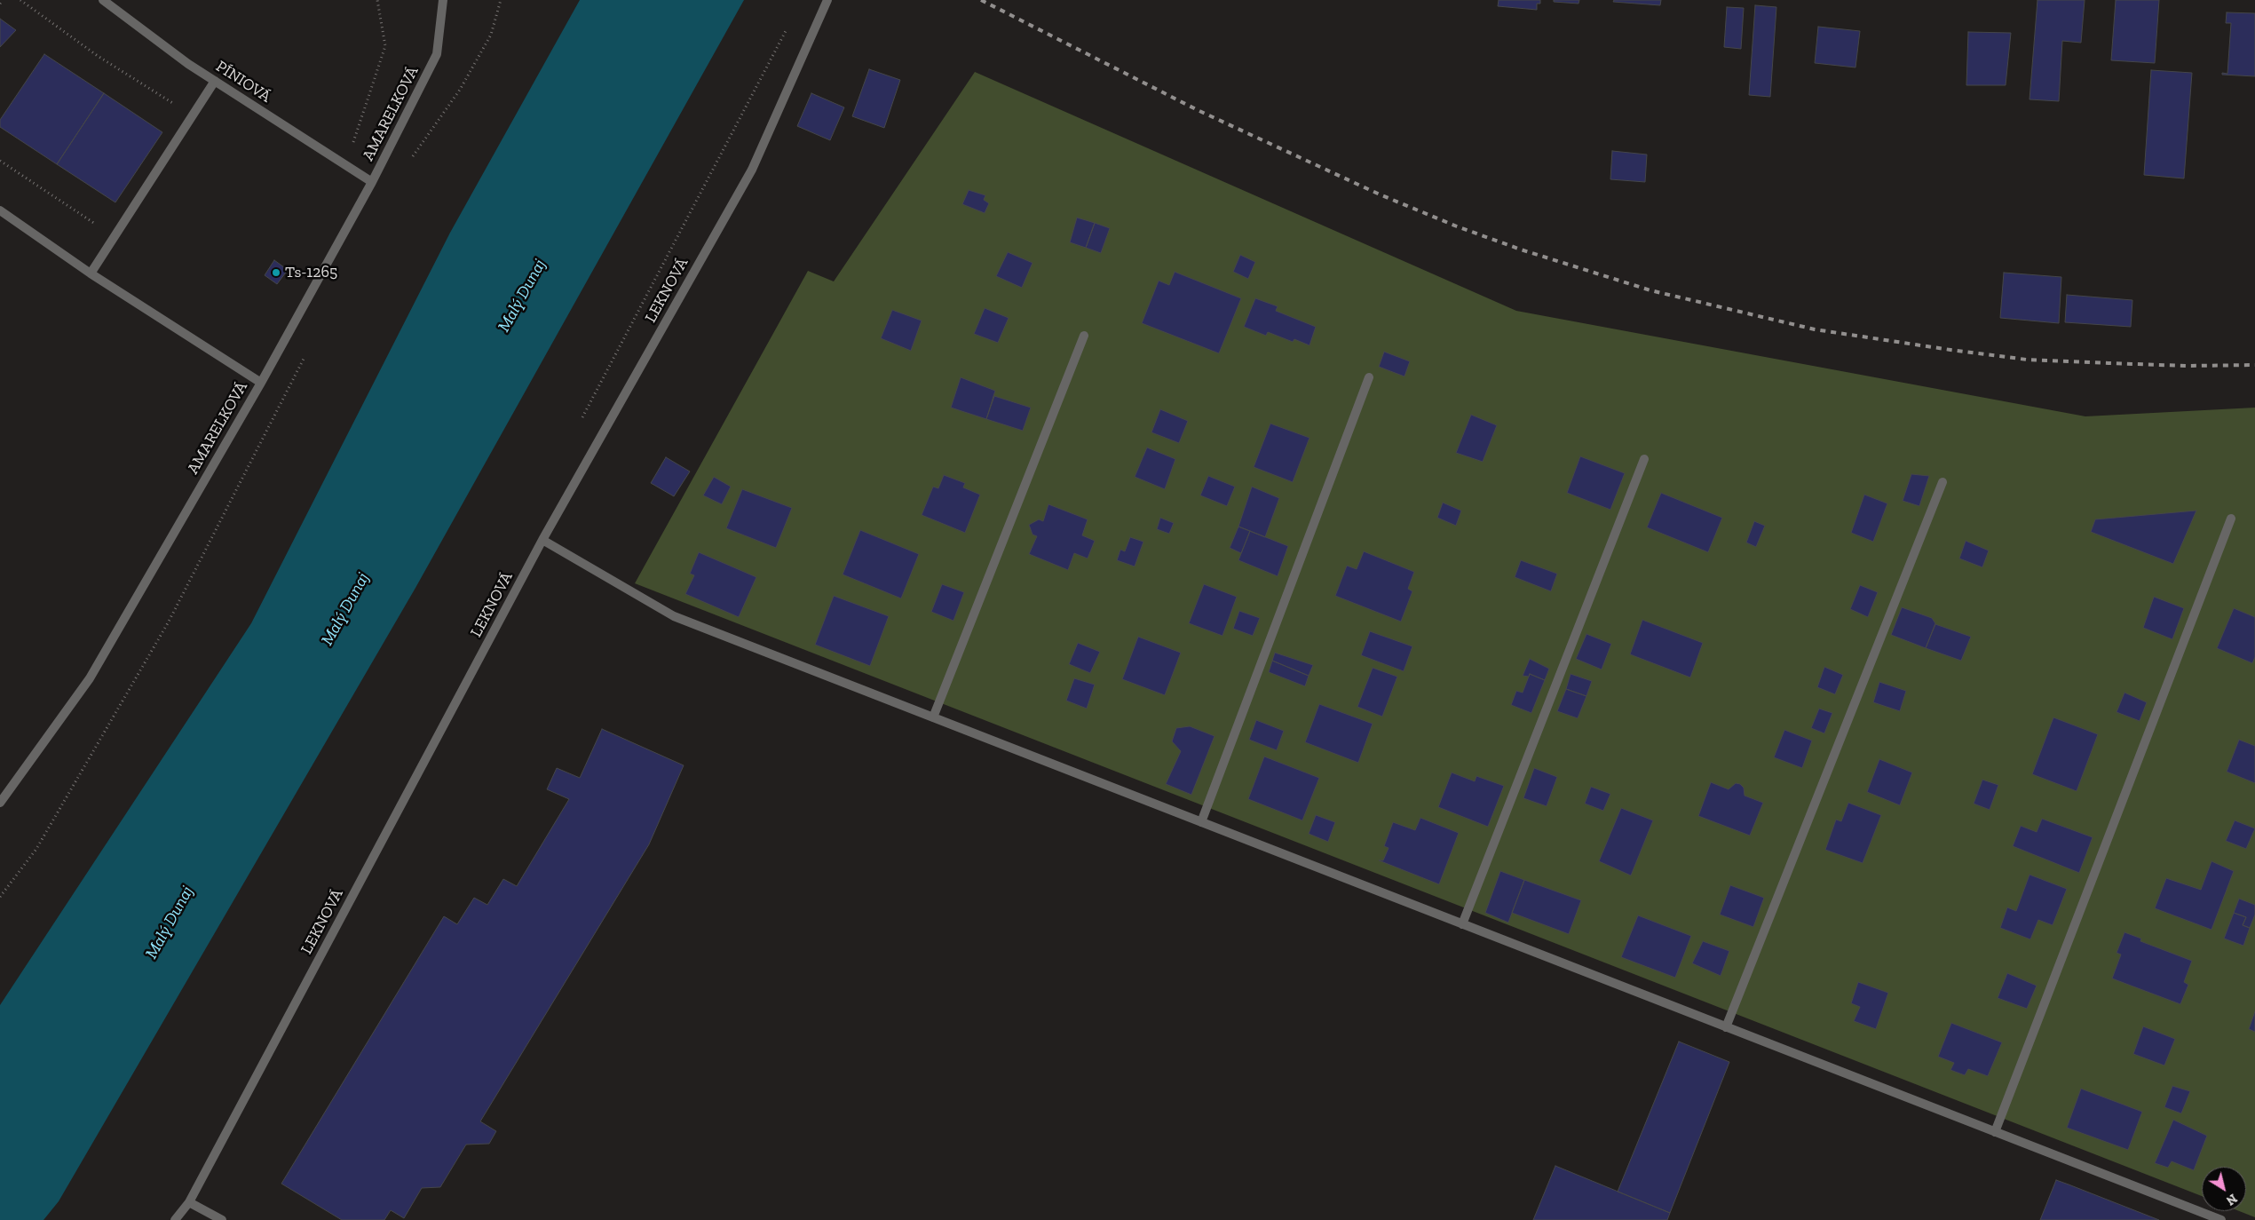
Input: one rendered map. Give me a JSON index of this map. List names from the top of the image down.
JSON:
{
  "streets": {
    "street": ["PÍNIOVÁ", "AMARELKOVÁ", "LEKNOVÁ"]
  },
  "crossings": [
    ["PÍNIOVÁ", "AMARELKOVÁ"]
  ],
  "water": ["Malý Dunaj"],
  "places": ["Ts-1265"],
  "north": "bottom right"
}
